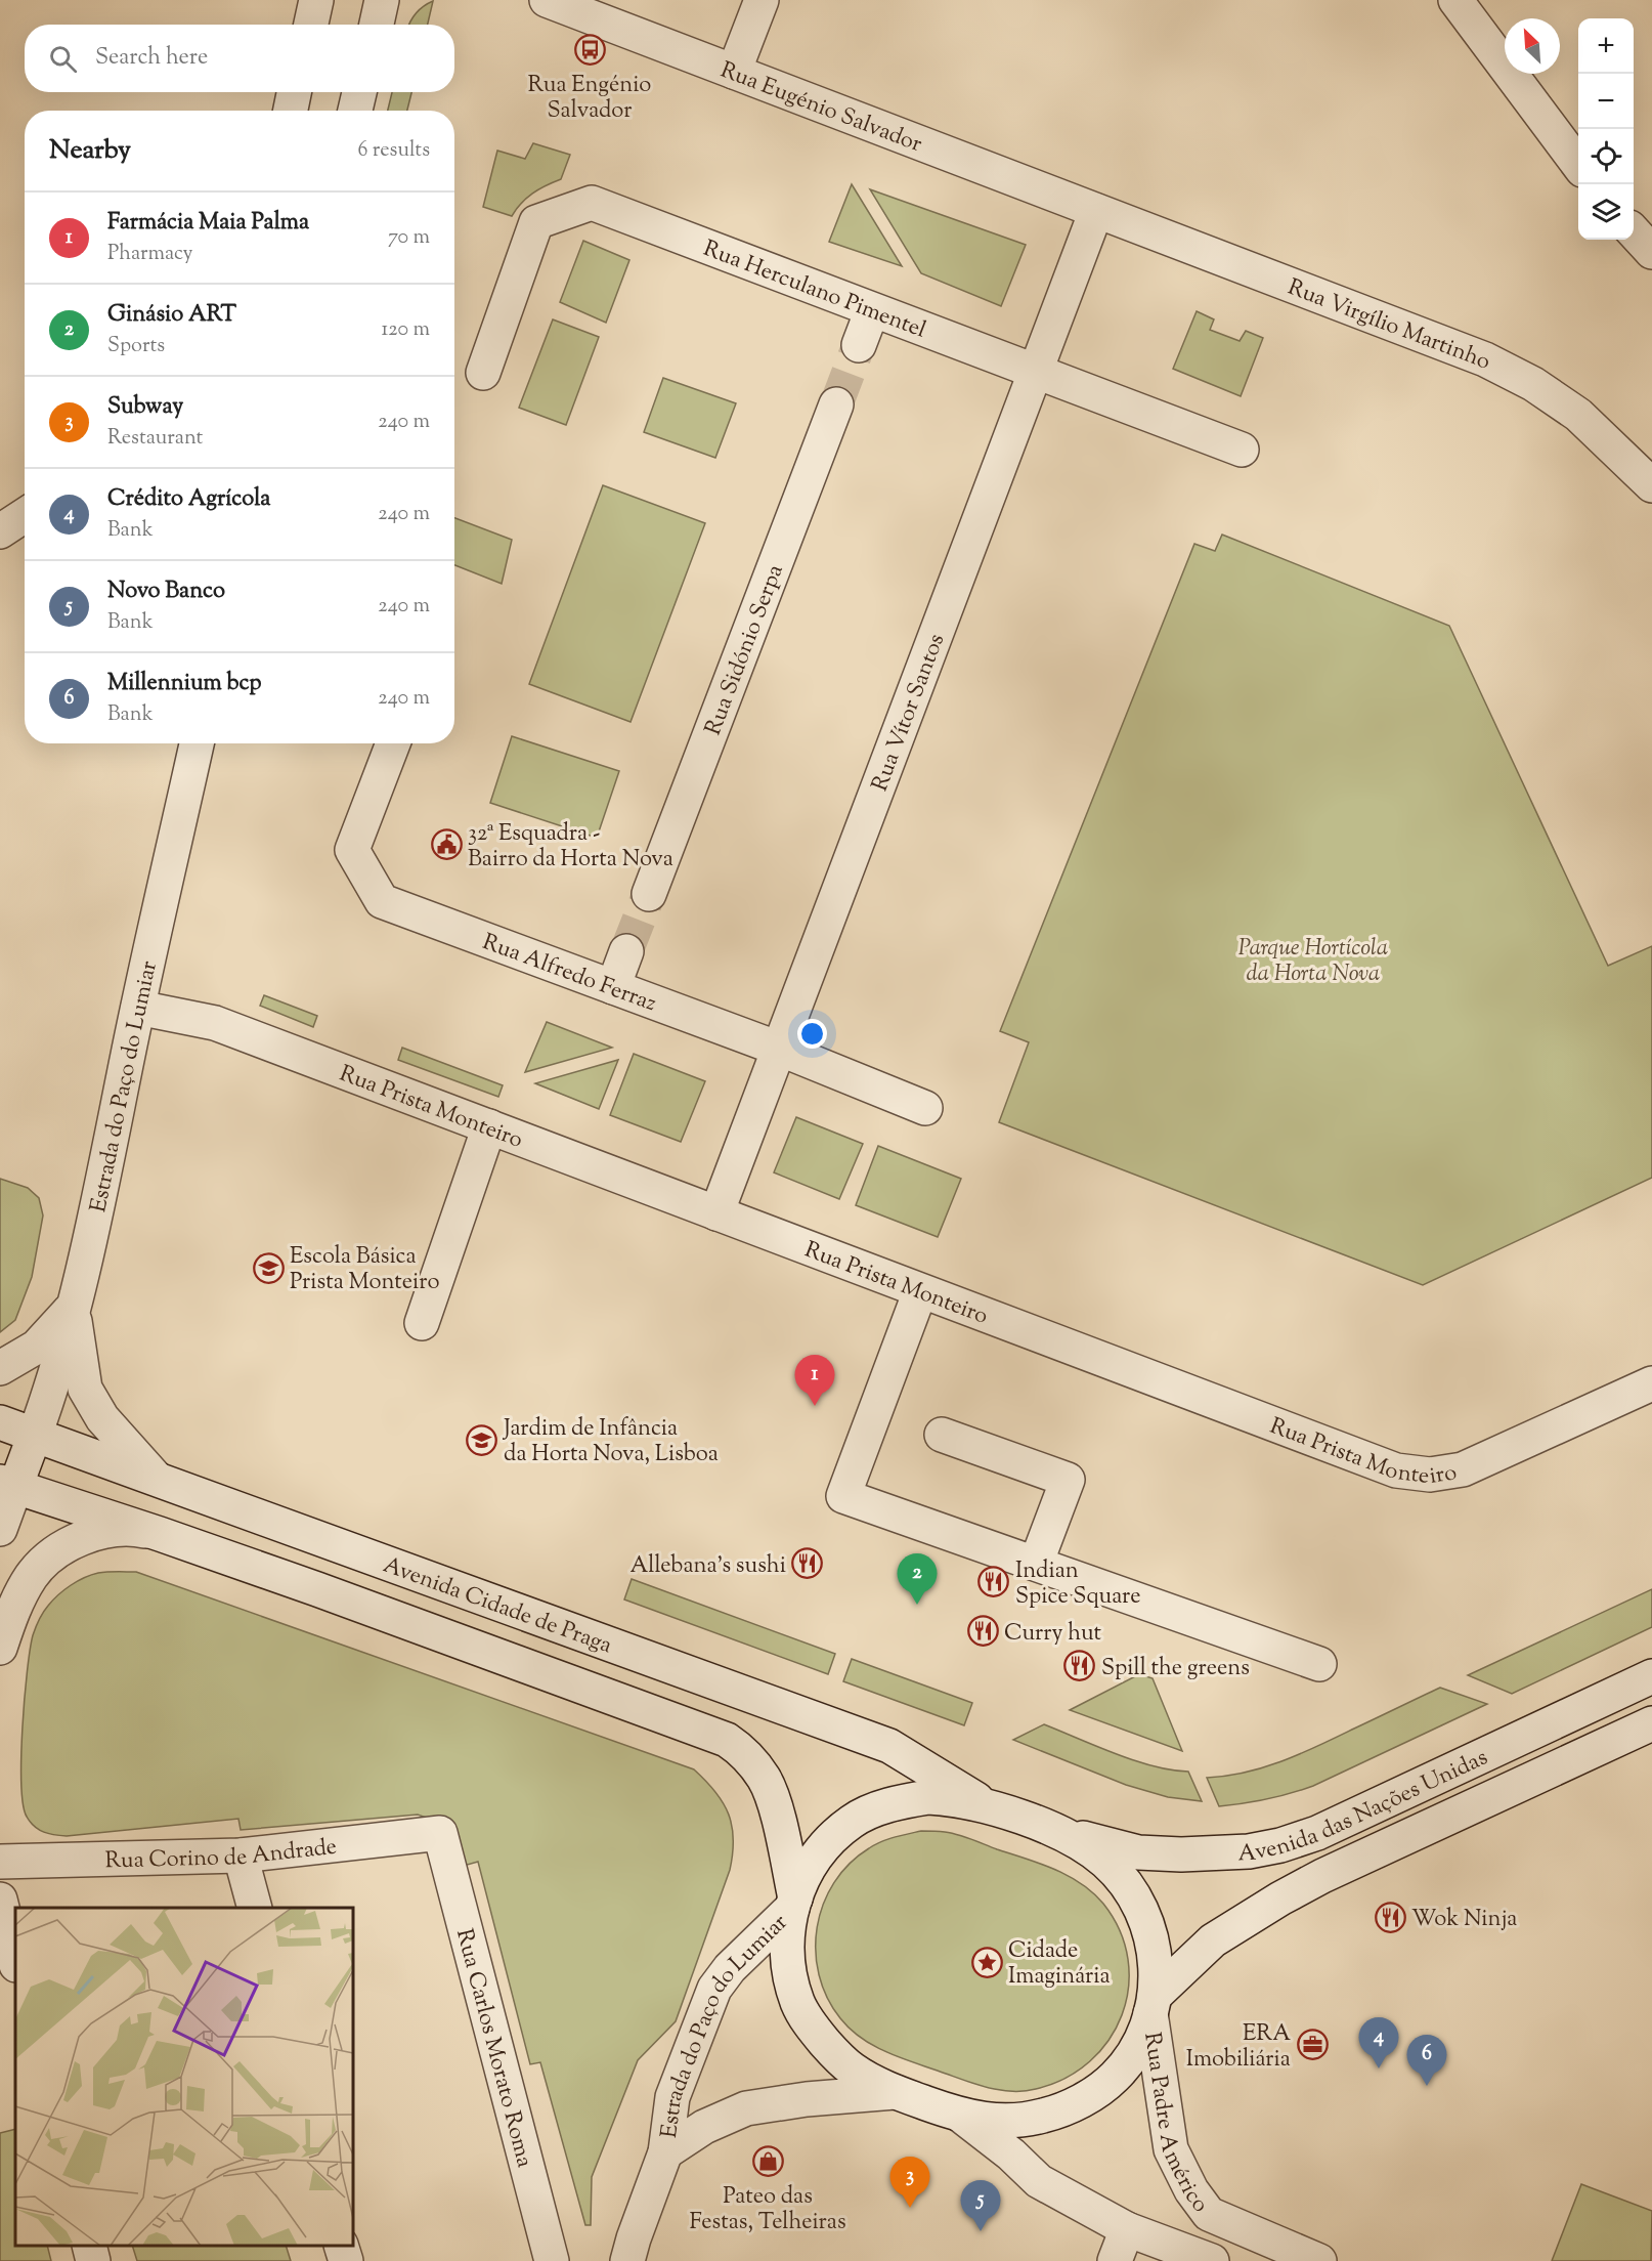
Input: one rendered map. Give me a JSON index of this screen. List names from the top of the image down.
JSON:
{
  "streets": {
    "street": [
      "Rua Eugénio Salvador",
      "Rua Herculano Pimentel",
      "Rua Virgílio Martinho",
      "Rua Sidónio Serpa",
      "Rua Vítor Santos",
      "Rua Alfredo Ferraz",
      "Estrada do Paço do Lumiar",
      "Rua Prista Monteiro",
      "Avenida Cidade de Praga",
      "Avenida das Nações Unidas",
      "Rua Corino de Andrade",
      "Rua Carlos Morato Roma",
      "Rua Padre Américo"
    ]
  },
  "crossings": [
    ["Rua Eugénio Salvador", "Rua Virgílio Martinho"],
    ["Rua Eugénio Salvador", "Rua Vítor Santos"],
    ["Rua Herculano Pimentel", "Rua Vítor Santos"],
    ["Rua Virgílio Martinho", "Rua Vítor Santos"],
    ["Rua Vítor Santos", "Rua Alfredo Ferraz"],
    ["Rua Vítor Santos", "Rua Prista Monteiro"],
    ["Estrada do Paço do Lumiar", "Rua Prista Monteiro"],
    ["Estrada do Paço do Lumiar", "Avenida Cidade de Praga"],
    ["Avenida das Nações Unidas", "Rua Padre Américo"],
    ["Rua Corino de Andrade", "Rua Carlos Morato Roma"]
  ],
  "parks": ["Parque Hortícola da Horta Nova"],
  "places": {
    "bus stop": ["Rua Engénio Salvador"],
    "public building": ["32ª Esquadra - Bairro da Horta Nova"],
    "school or university": ["Escola Básica Prista Monteiro", "Jardim de Infância da Horta Nova, Lisboa"],
    "restaurant": [
      "Allebana's sushi",
      "Indian Spice Square",
      "Curry hut",
      "Spill the greens",
      "Wok Ninja"
    ],
    "place": ["Cidade Imaginária"],
    "office": ["ERA Imobiliária"],
    "shop": ["Pateo das Festas, Telheiras"]
  },
  "north": "top left",
  "page": {
    "map_buttons": ["+", "−"],
    "search": "Search here",
    "heading": ["Nearby", "6 results"],
    "list": [
      {
        "mark": "1",
        "name": "Farmácia Maia Palma",
        "note": "Pharmacy",
        "value": "70 m"
      },
      {
        "mark": "2",
        "name": "Ginásio ART",
        "note": "Sports",
        "value": "120 m"
      },
      {
        "mark": "3",
        "name": "Subway",
        "note": "Restaurant",
        "value": "240 m"
      },
      {
        "mark": "4",
        "name": "Crédito Agrícola",
        "note": "Bank",
        "value": "240 m"
      },
      {
        "mark": "5",
        "name": "Novo Banco",
        "note": "Bank",
        "value": "240 m"
      },
      {
        "mark": "6",
        "name": "Millennium bcp",
        "note": "Bank",
        "value": "240 m"
      }
    ],
    "pins": [
      "1",
      "2",
      "4",
      "6",
      "3",
      "5"
    ]
  }
}
